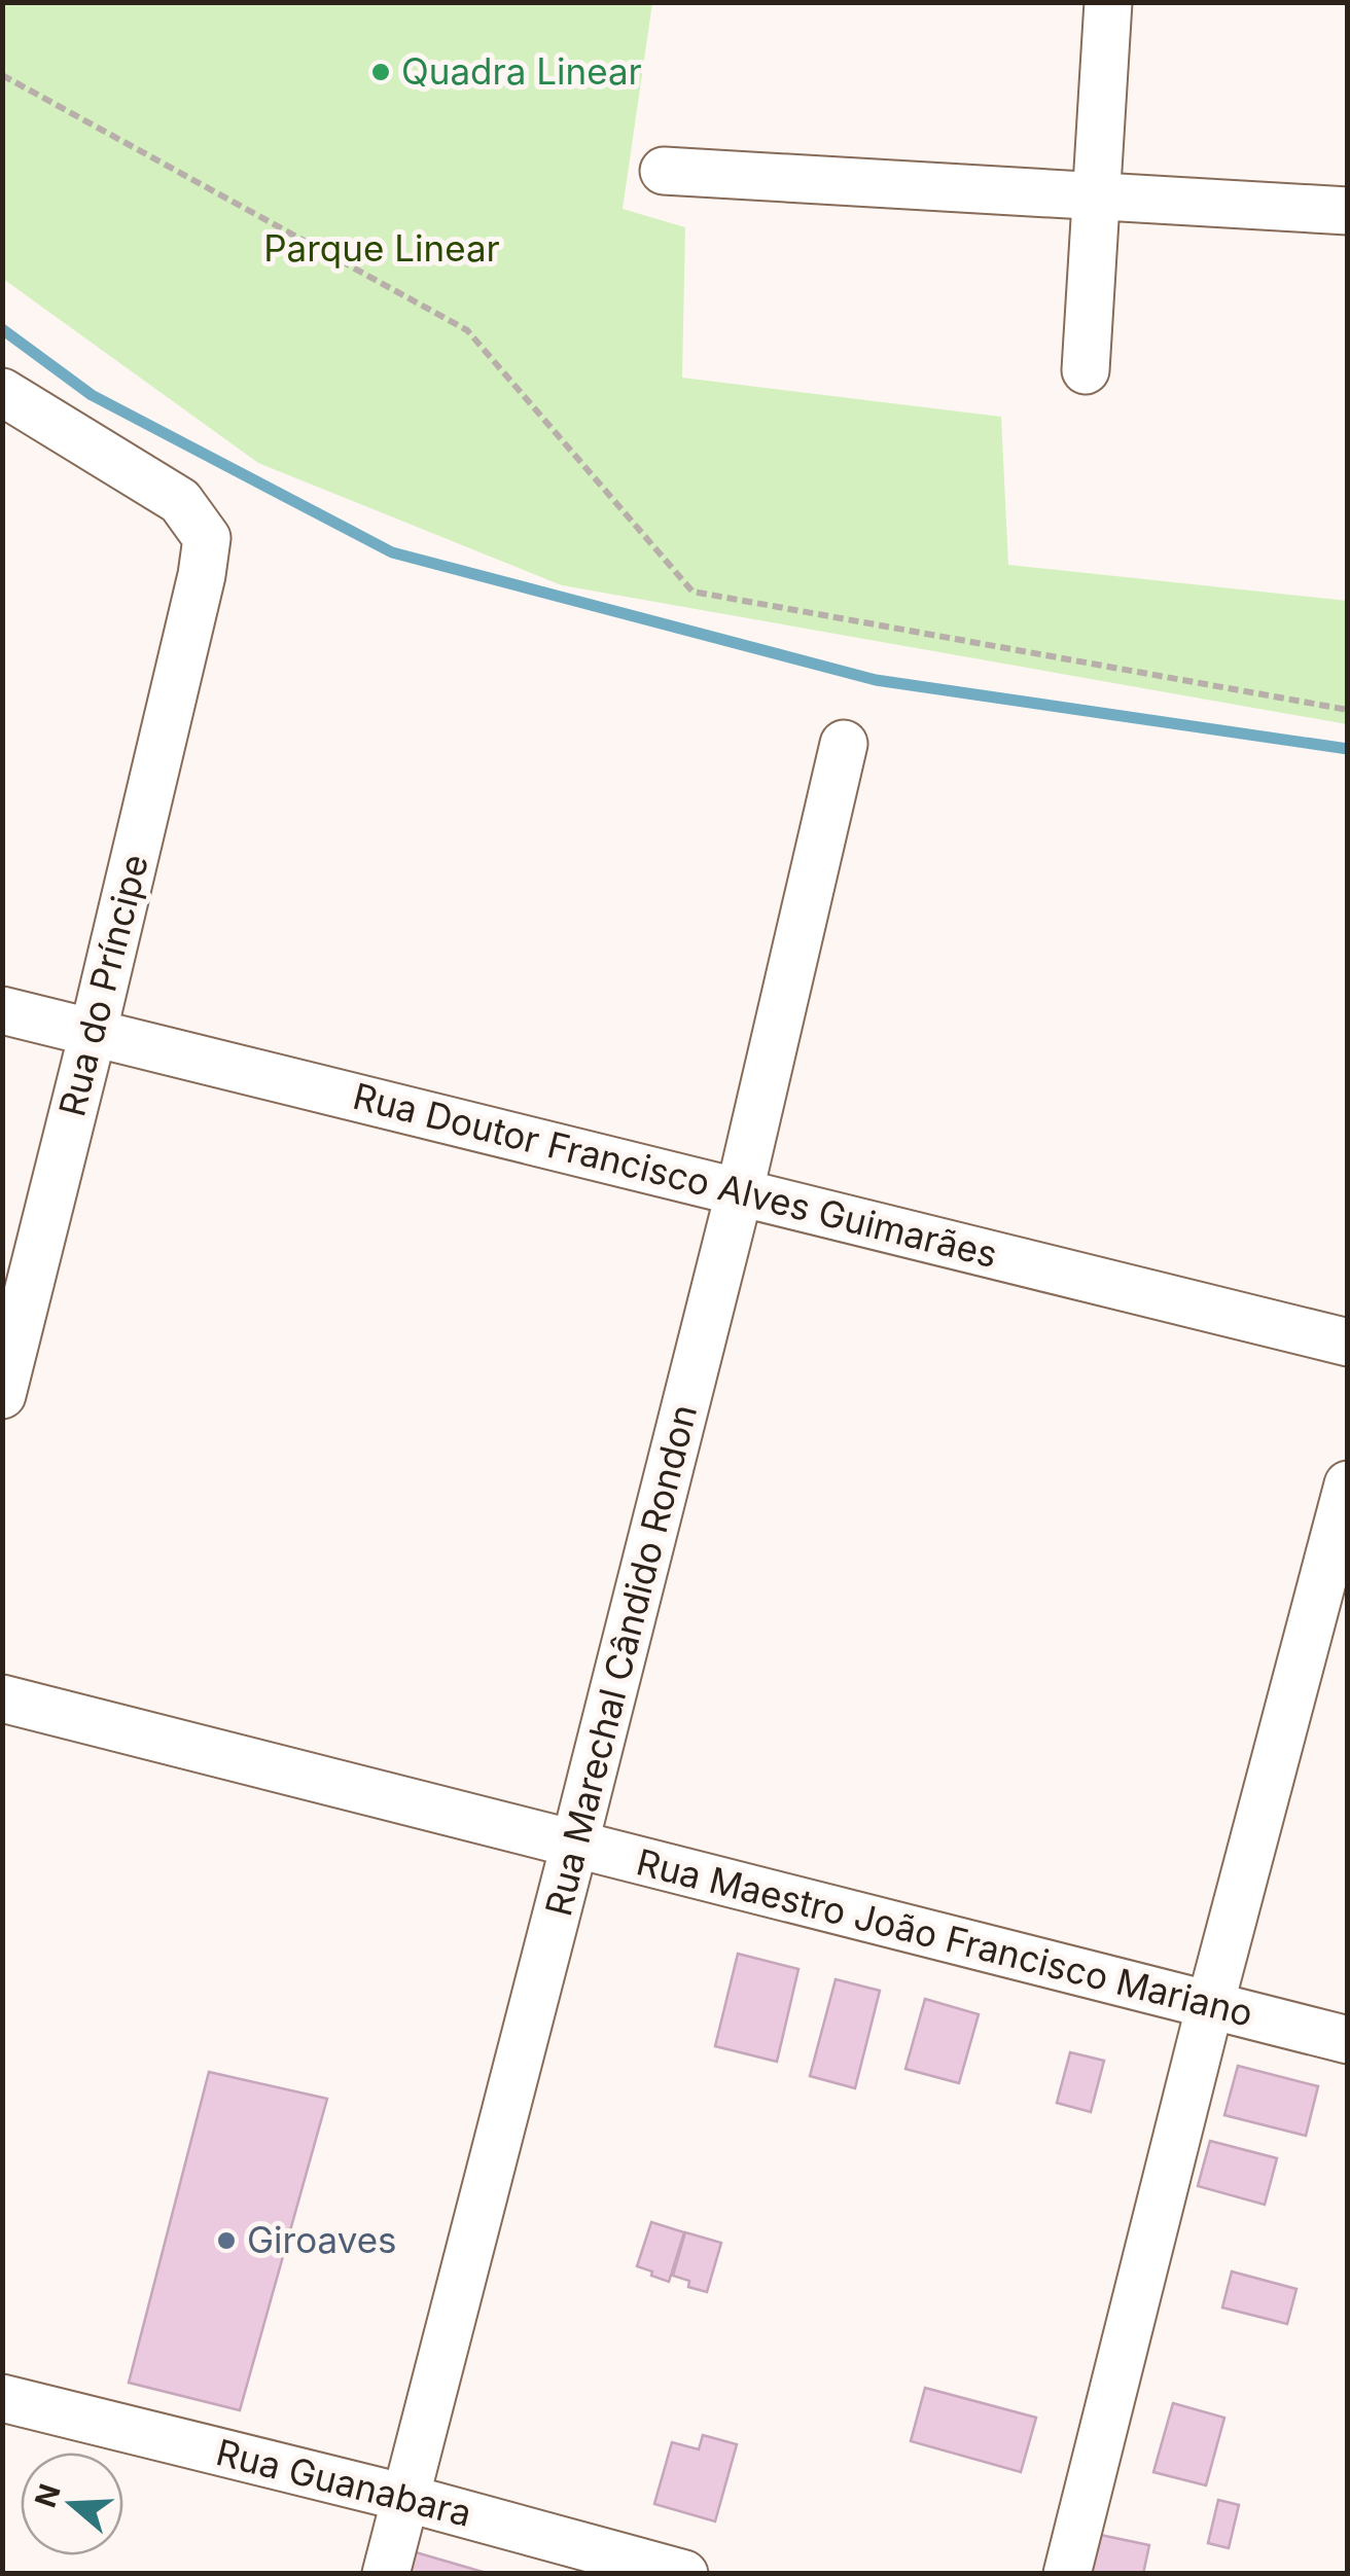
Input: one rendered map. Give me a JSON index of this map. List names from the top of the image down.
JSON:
{
  "streets": {
    "street": [
      "Rua do Príncipe",
      "Rua Doutor Francisco Alves Guimarães",
      "Rua Marechal Cândido Rondon",
      "Rua Maestro João Francisco Mariano",
      "Rua Guanabara"
    ]
  },
  "crossings": [
    ["Rua do Príncipe", "Rua Doutor Francisco Alves Guimarães"],
    ["Rua Doutor Francisco Alves Guimarães", "Rua Marechal Cândido Rondon"],
    ["Rua Marechal Cândido Rondon", "Rua Maestro João Francisco Mariano"],
    ["Rua Marechal Cândido Rondon", "Rua Guanabara"]
  ],
  "parks": ["Parque Linear"],
  "places": ["Quadra Linear", "Giroaves"],
  "north": "left"
}
